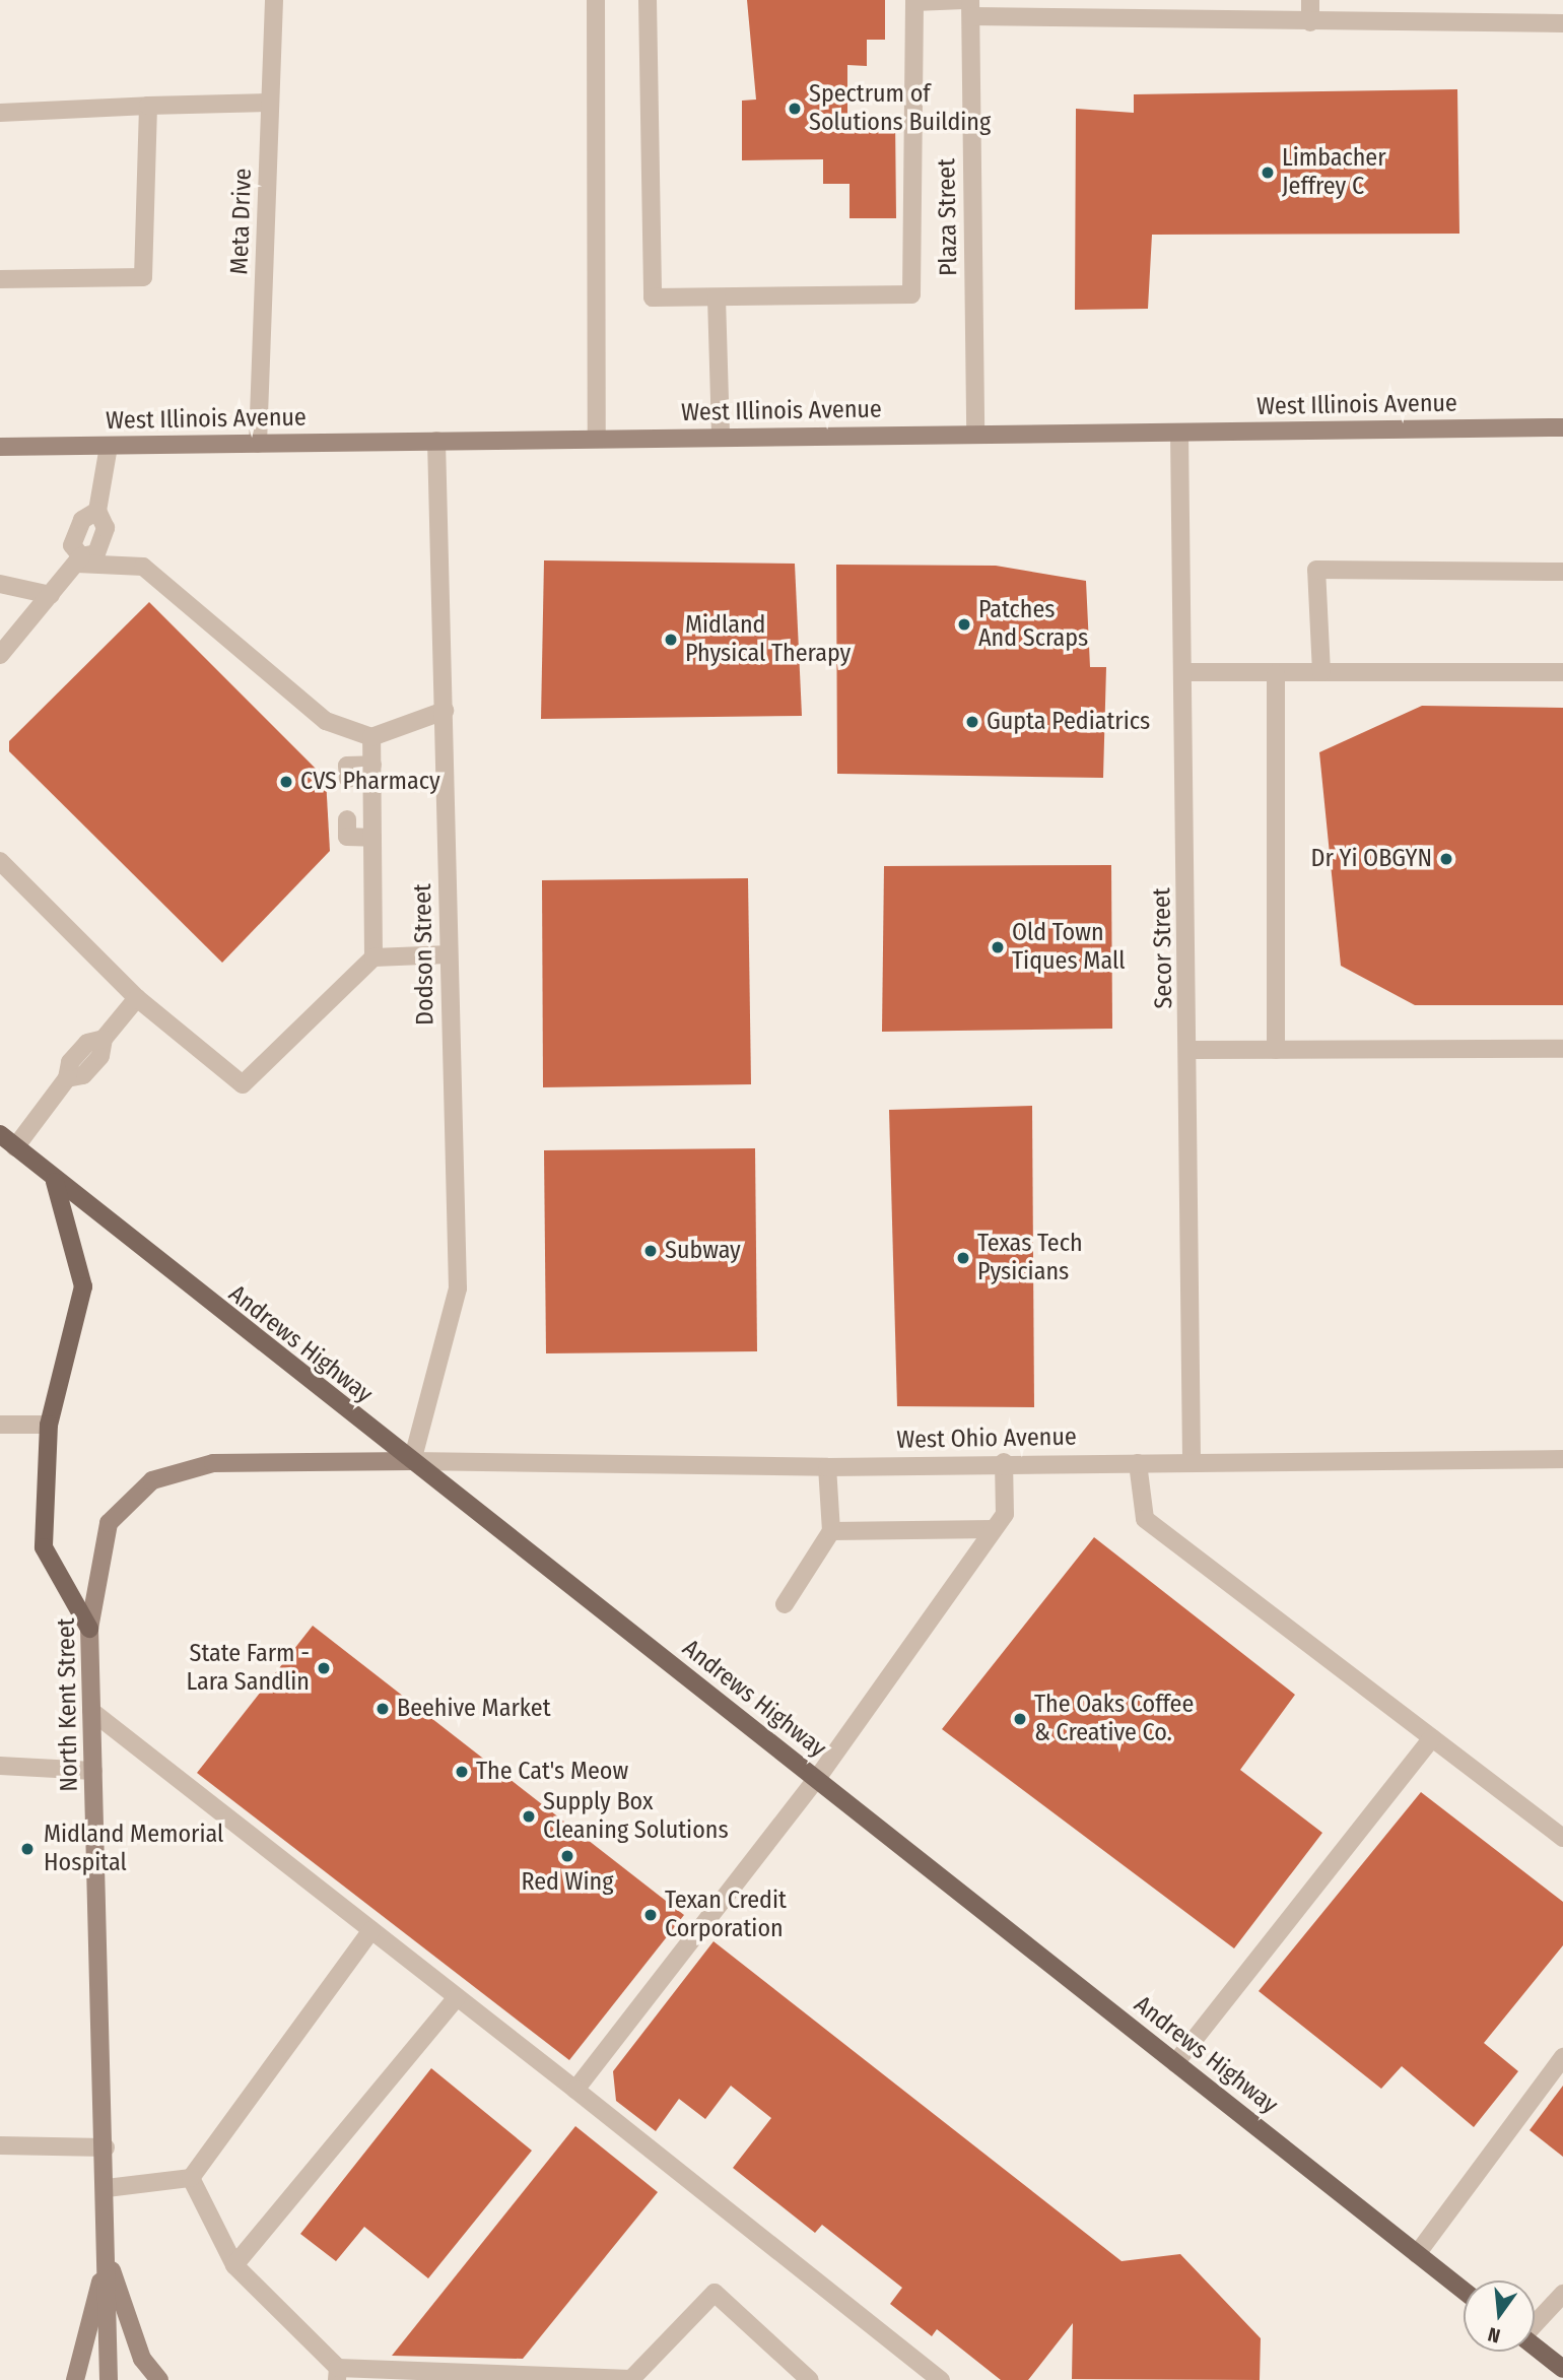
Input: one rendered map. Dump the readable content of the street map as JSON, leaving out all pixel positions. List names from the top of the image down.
{
  "streets": {
    "main road": ["West Illinois Avenue", "Andrews Highway", "North Kent Street"],
    "street": [
      "Plaza Street",
      "Meta Drive",
      "Secor Street",
      "Dodson Street",
      "West Ohio Avenue"
    ]
  },
  "crossings": [
    ["Plaza Street", "West Illinois Avenue"],
    ["Meta Drive", "West Illinois Avenue"],
    ["West Illinois Avenue", "Secor Street"],
    ["West Illinois Avenue", "Dodson Street"],
    ["Secor Street", "West Ohio Avenue"],
    ["Dodson Street", "Andrews Highway"],
    ["Dodson Street", "West Ohio Avenue"],
    ["Dodson Street", "North Kent Street"],
    ["Andrews Highway", "West Ohio Avenue"],
    ["Andrews Highway", "North Kent Street"],
    ["West Ohio Avenue", "North Kent Street"]
  ],
  "places": [
    "Spectrum of Solutions Building",
    "Limbacher Jeffrey C",
    "Patches And Scraps",
    "Midland Physical Therapy",
    "Gupta Pediatrics",
    "CVS Pharmacy",
    "Dr Yi OBGYN",
    "Old Town Tiques Mall",
    "Subway",
    "Texas Tech Pysicians",
    "State Farm - Lara Sandlin",
    "Beehive Market",
    "The Oaks Coffee & Creative Co.",
    "The Cat's Meow",
    "Supply Box Cleaning Solutions",
    "Midland Memorial Hospital",
    "Red Wing",
    "Texan Credit Corporation"
  ],
  "north": "bottom"
}
